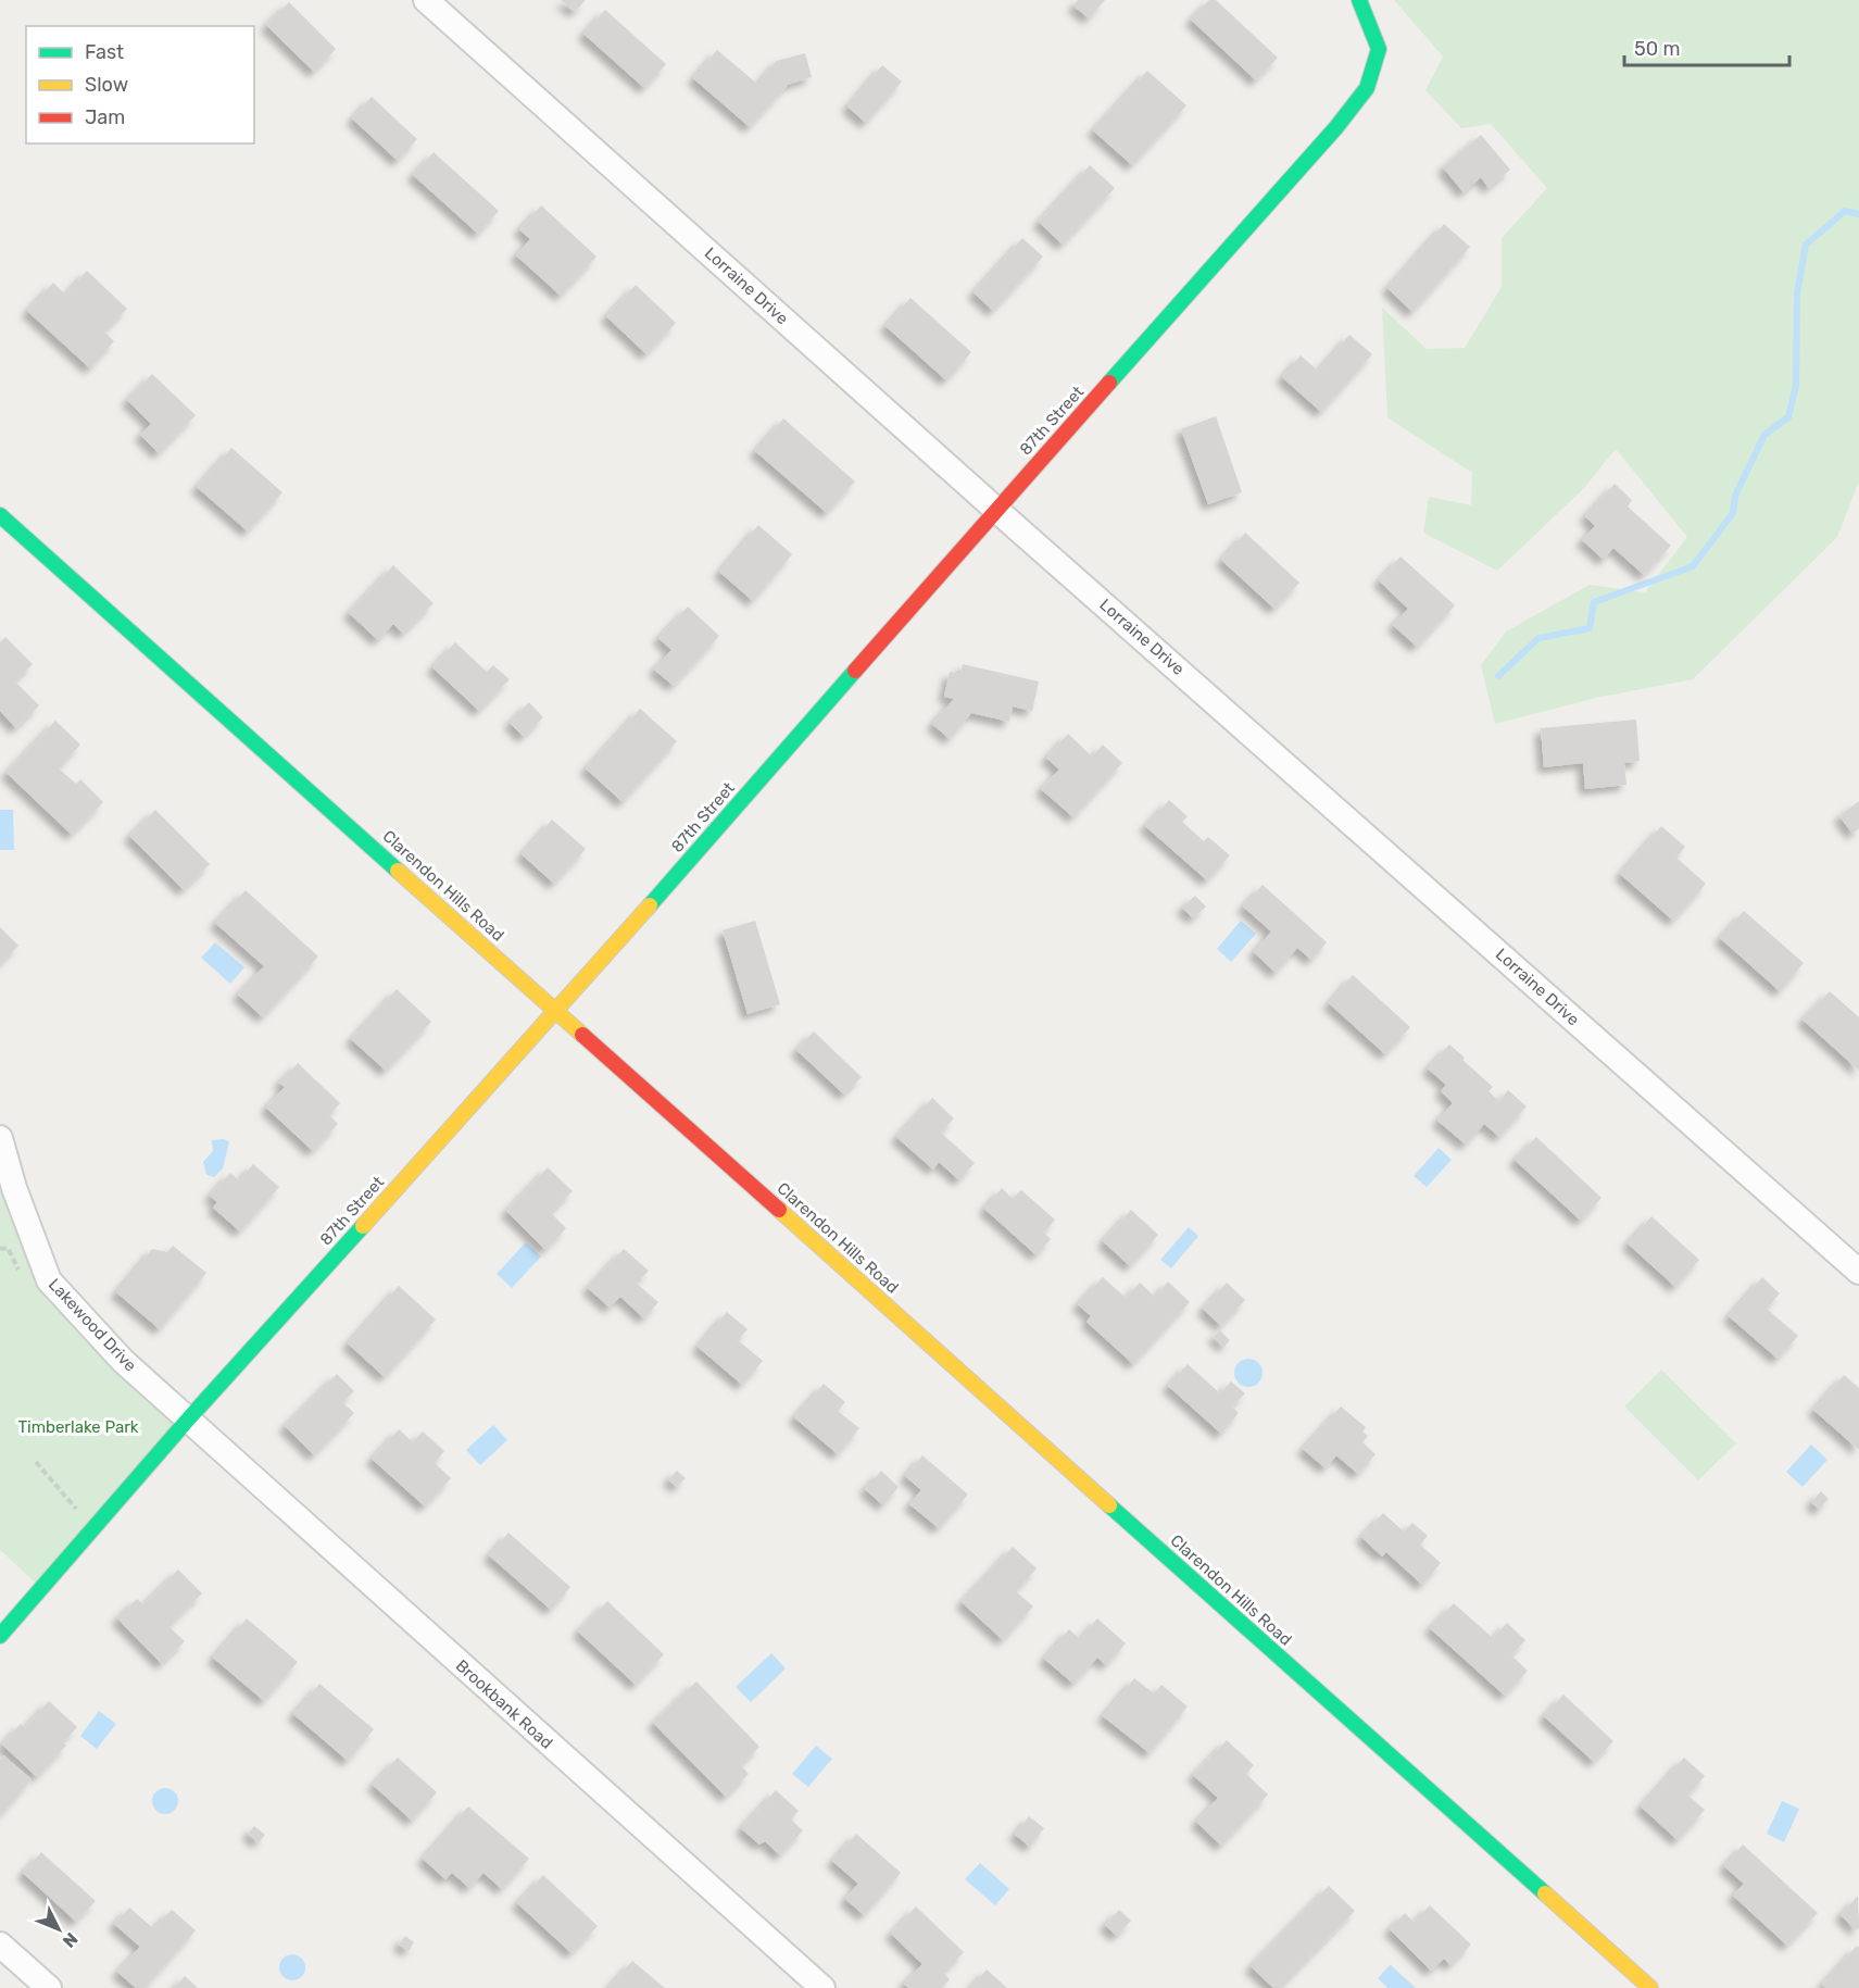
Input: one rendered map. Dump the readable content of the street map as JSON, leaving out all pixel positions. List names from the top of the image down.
{
  "streets": {
    "street": [
      "Lorraine Drive",
      "87th Street",
      "Clarendon Hills Road",
      "Lakewood Drive",
      "Brookbank Road"
    ]
  },
  "crossings": [
    ["Lorraine Drive", "87th Street"],
    ["87th Street", "Clarendon Hills Road"],
    ["87th Street", "Lakewood Drive"],
    ["87th Street", "Brookbank Road"],
    ["Lakewood Drive", "Brookbank Road"]
  ],
  "parks": ["Timberlake Park"],
  "legend": ["Fast", "Slow", "Jam"],
  "scale_bar": "50 m",
  "north": "bottom right"
}
